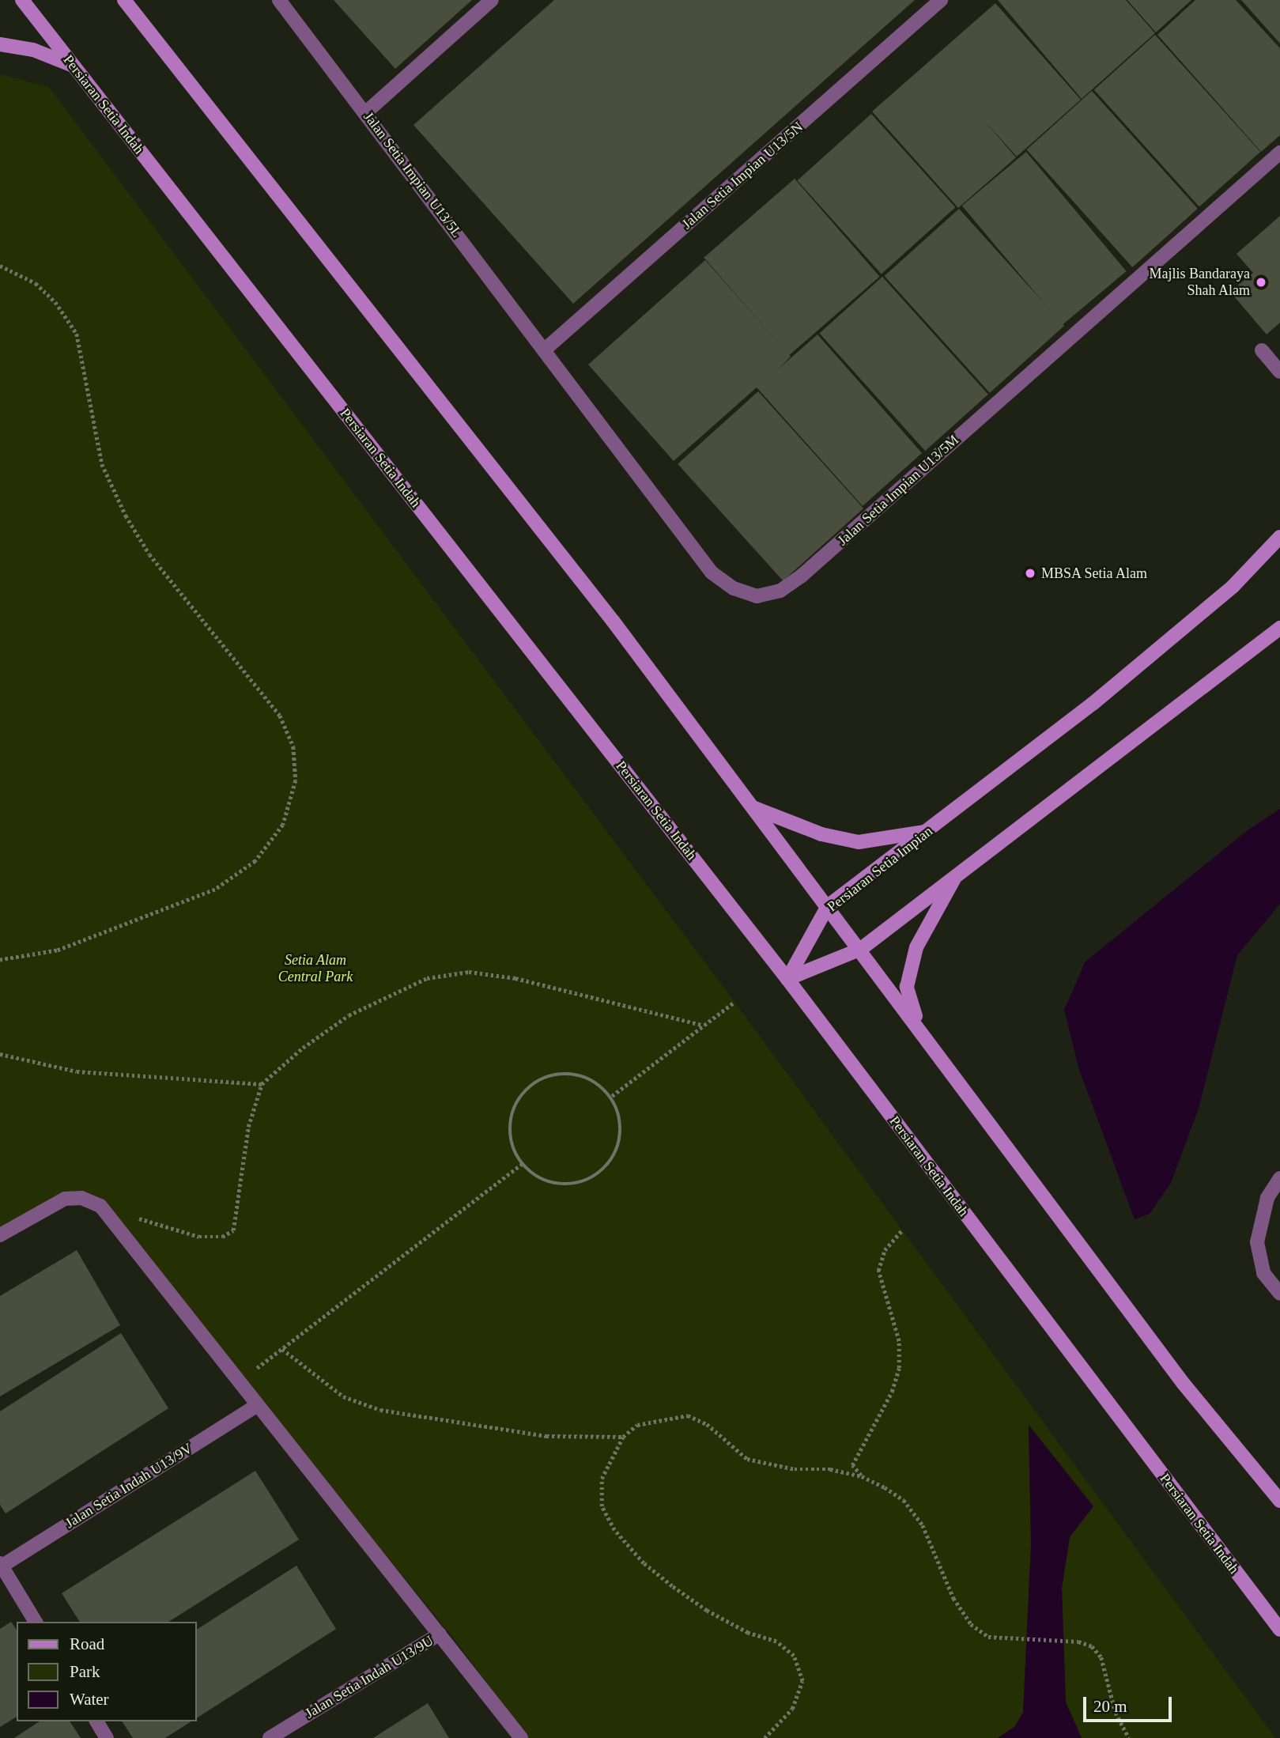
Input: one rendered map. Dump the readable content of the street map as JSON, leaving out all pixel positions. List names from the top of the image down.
{
  "streets": {
    "street": [
      "Persiaran Setia Indah",
      "Jalan Setia Impian U13/5L",
      "Jalan Setia Impian U13/5N",
      "Jalan Setia Impian U13/5M",
      "Persiaran Setia Impian",
      "Jalan Setia Indah U13/9V",
      "Jalan Setia Indah U13/9U"
    ]
  },
  "crossings": [
    ["Persiaran Setia Indah", "Persiaran Setia Impian"],
    ["Jalan Setia Impian U13/5L", "Jalan Setia Impian U13/5N"],
    ["Jalan Setia Impian U13/5L", "Jalan Setia Impian U13/5M"],
    ["Jalan Setia Impian U13/5N", "Jalan Setia Impian U13/5M"]
  ],
  "parks": ["Setia Alam Central Park"],
  "places": ["Majlis Bandaraya Shah Alam", "MBSA Setia Alam"],
  "legend": ["Road", "Park", "Water"],
  "scale_bar": "20 m"
}
